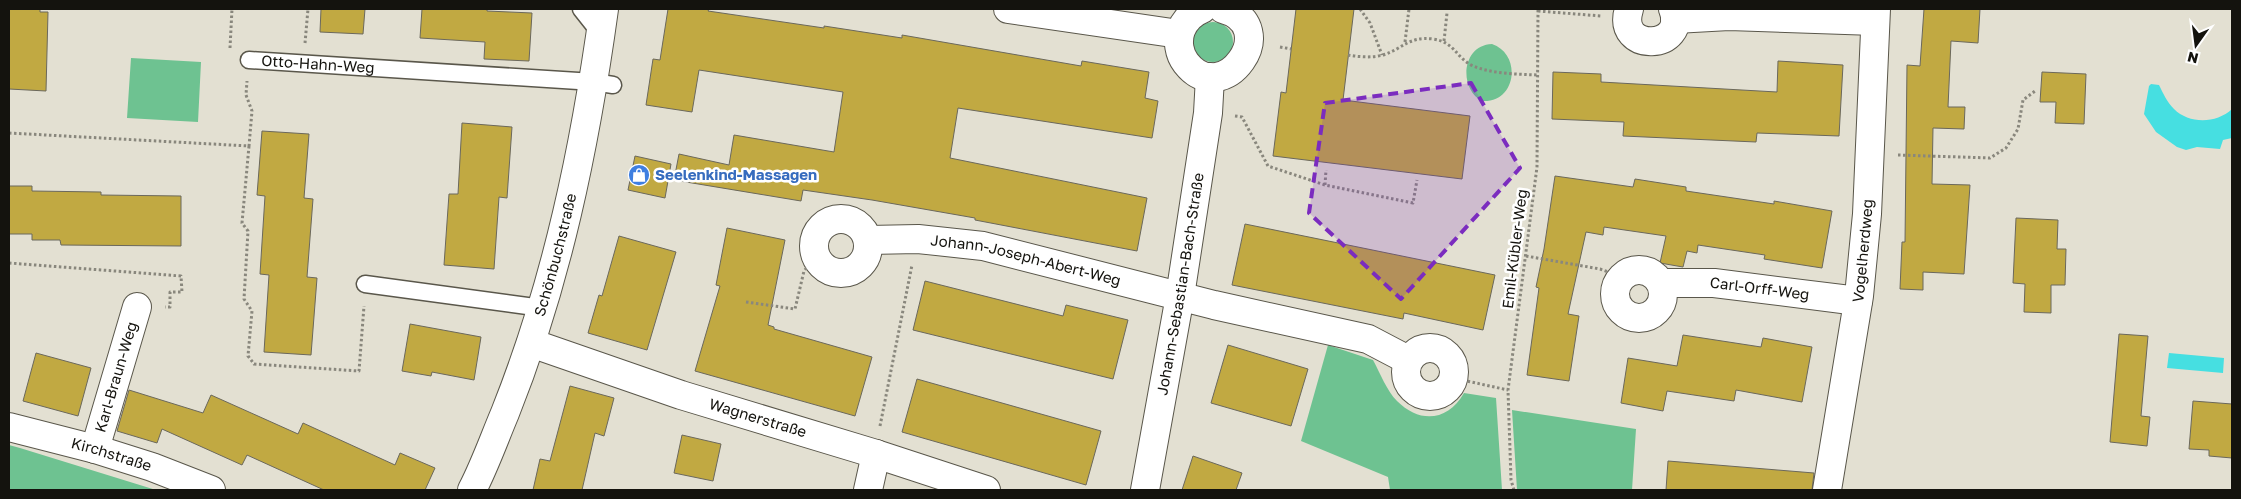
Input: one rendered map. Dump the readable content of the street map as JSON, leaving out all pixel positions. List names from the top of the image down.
{
  "streets": {
    "street": [
      "Vogelherdweg",
      "Schönbuchstraße",
      "Johann-Joseph-Abert-Weg",
      "Johann-Sebastian-Bach-Straße",
      "Carl-Orff-Weg",
      "Karl-Braun-Weg",
      "Wagnerstraße",
      "Kirchstraße"
    ],
    "lane": ["Otto-Hahn-Weg"],
    "path": ["Emil-Kübler-Weg"]
  },
  "crossings": [
    ["Otto-Hahn-Weg", "Schönbuchstraße"],
    ["Vogelherdweg", "Carl-Orff-Weg"],
    ["Schönbuchstraße", "Wagnerstraße"],
    ["Johann-Joseph-Abert-Weg", "Johann-Sebastian-Bach-Straße"],
    ["Karl-Braun-Weg", "Kirchstraße"]
  ],
  "places": {
    "shop": ["Seelenkind-Massagen"]
  },
  "north": "bottom"
}
